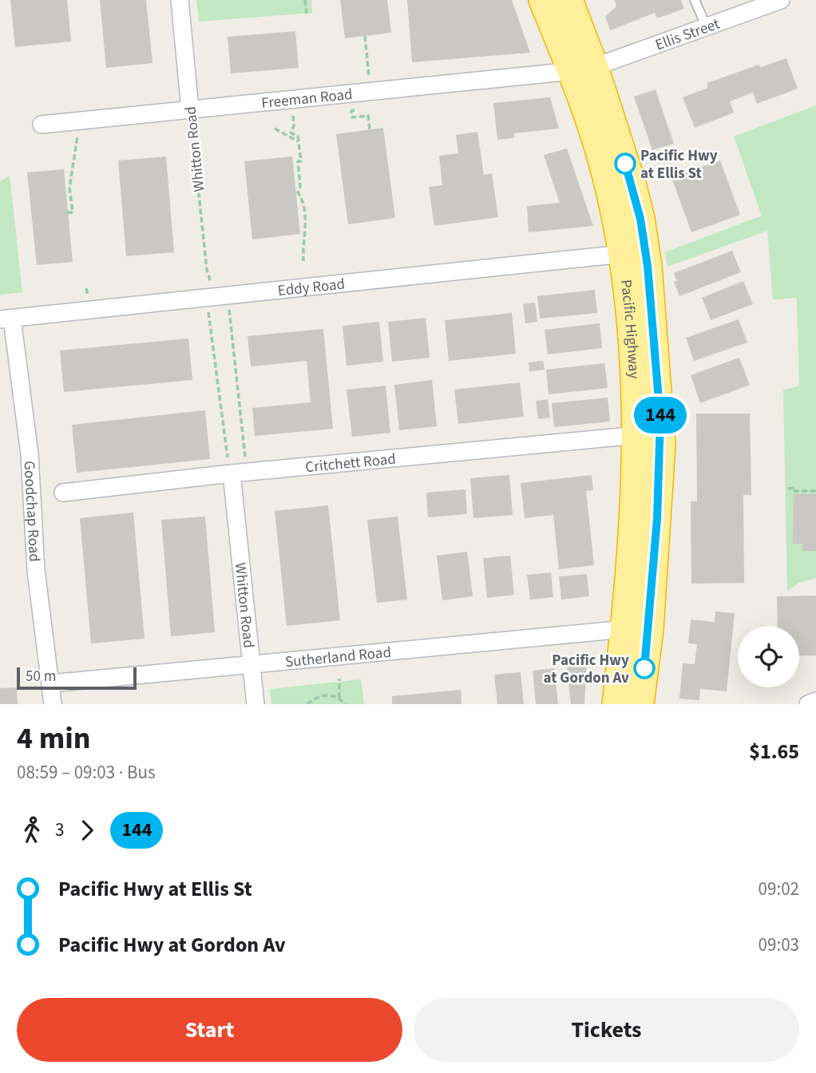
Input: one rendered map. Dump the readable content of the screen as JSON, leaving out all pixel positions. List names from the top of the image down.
{
  "streets": {
    "highway": ["Pacific Highway"],
    "street": [
      "Ellis Street",
      "Freeman Road",
      "Whitton Road",
      "Eddy Road",
      "Critchett Road",
      "Goodchap Road",
      "Sutherland Road"
    ]
  },
  "crossings": [
    ["Ellis Street", "Freeman Road"],
    ["Ellis Street", "Pacific Highway"],
    ["Freeman Road", "Whitton Road"],
    ["Freeman Road", "Pacific Highway"],
    ["Whitton Road", "Eddy Road"],
    ["Whitton Road", "Critchett Road"],
    ["Whitton Road", "Sutherland Road"],
    ["Eddy Road", "Pacific Highway"],
    ["Eddy Road", "Goodchap Road"],
    ["Pacific Highway", "Critchett Road"],
    ["Pacific Highway", "Sutherland Road"],
    ["Goodchap Road", "Sutherland Road"]
  ],
  "places": ["Pacific Hwy at Ellis St", "Pacific Hwy at Gordon Av"],
  "lines": ["bus line 144"],
  "scale_bar": "50 m",
  "page": {
    "on_map": "144",
    "scale": "50 m",
    "heading": ["4 min", "08:59 – 09:03 · Bus", "$1.65"],
    "legs": ["3", "144"],
    "list": [
      {
        "name": "Pacific Hwy at Ellis St",
        "value": "09:02"
      },
      {
        "name": "Pacific Hwy at Gordon Av",
        "value": "09:03"
      }
    ],
    "buttons": ["Start", "Tickets"]
  }
}
